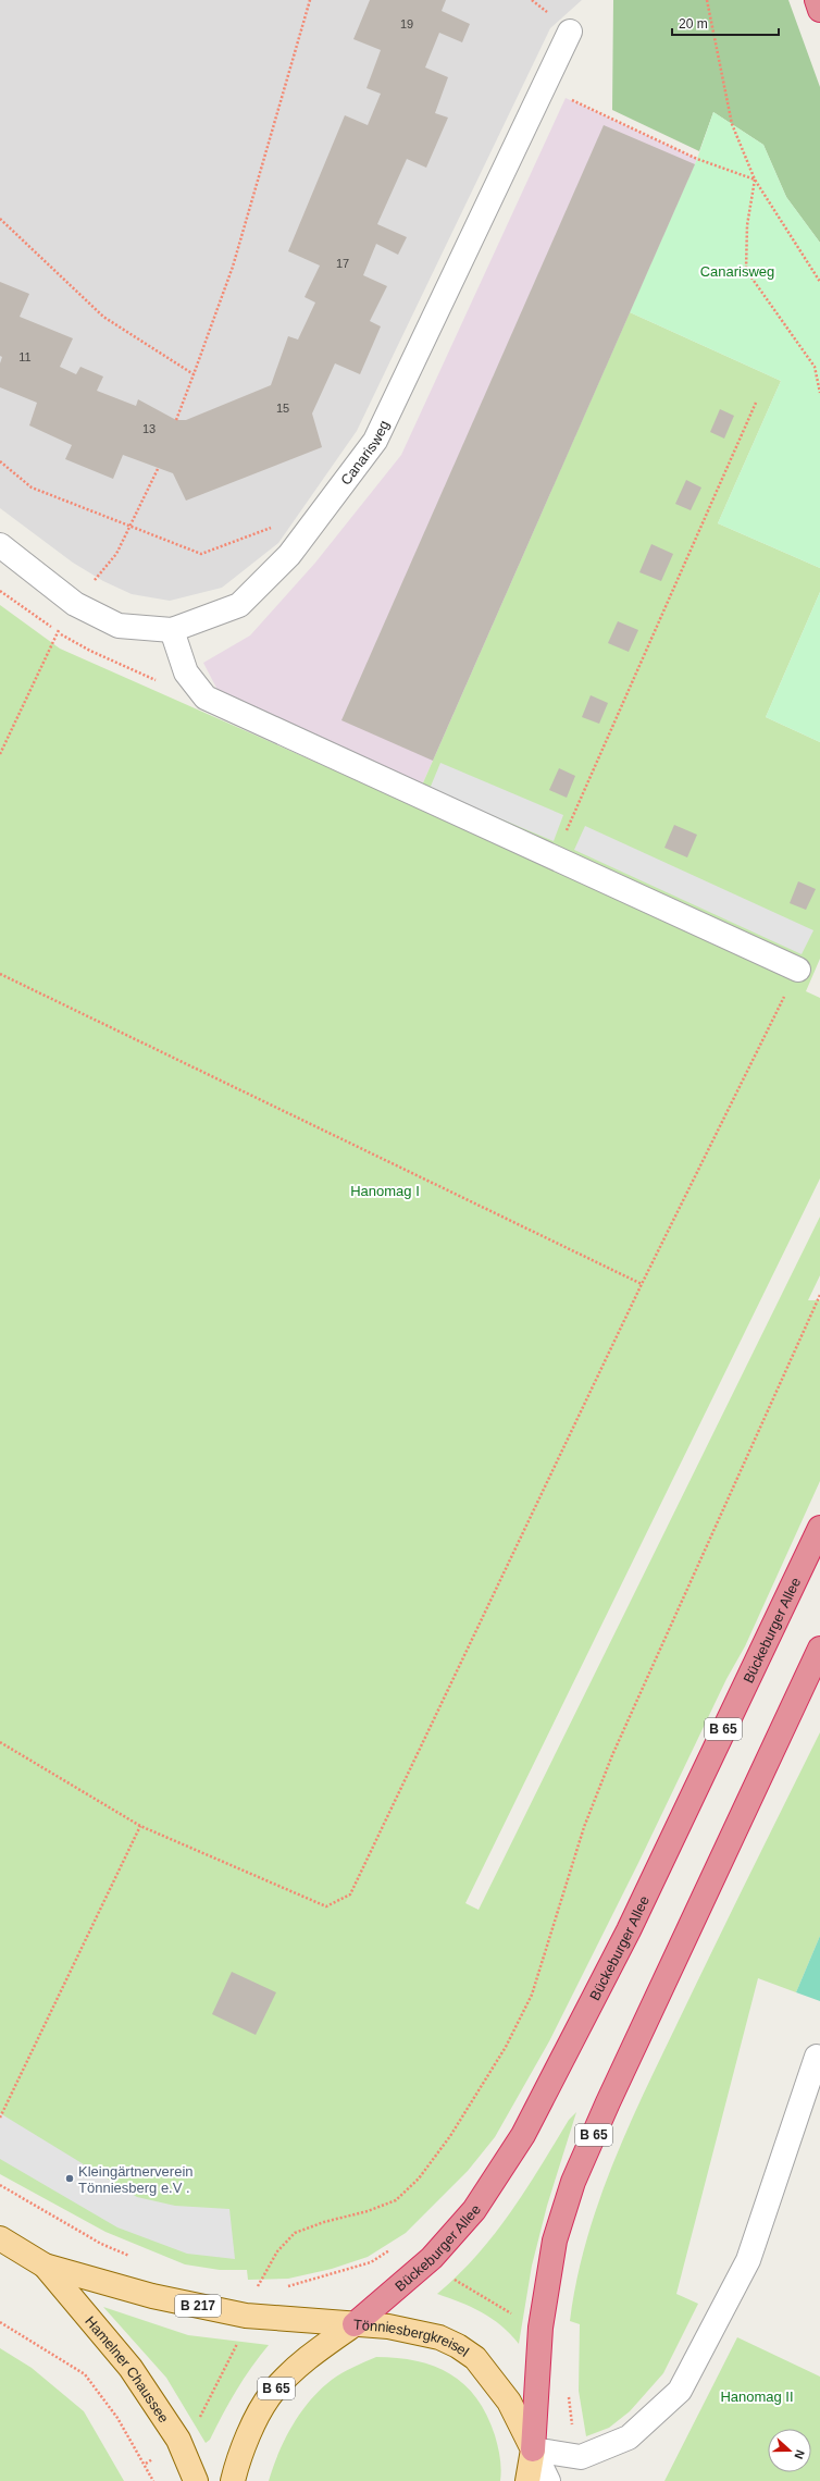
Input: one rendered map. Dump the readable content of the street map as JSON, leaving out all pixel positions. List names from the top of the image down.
{
  "streets": {
    "highway": ["Bückeburger Allee", "B 65"],
    "main road": ["B 217", "Tönniesbergkreisel", "Hamelner Chaussee"],
    "street": ["Canarisweg"]
  },
  "crossings": [
    ["Bückeburger Allee", "Tönniesbergkreisel"],
    ["Bückeburger Allee", "Hamelner Chaussee"],
    ["B 65", "Tönniesbergkreisel"],
    ["Tönniesbergkreisel", "Hamelner Chaussee"]
  ],
  "parks": ["Canarisweg", "Hanomag I", "Hanomag II"],
  "places": ["Kleingärtnerverein Tönniesberg e.V ."],
  "house_numbers": [
    "19",
    "17",
    "11",
    "15",
    "13"
  ],
  "scale_bar": "20 m",
  "north": "right"
}
